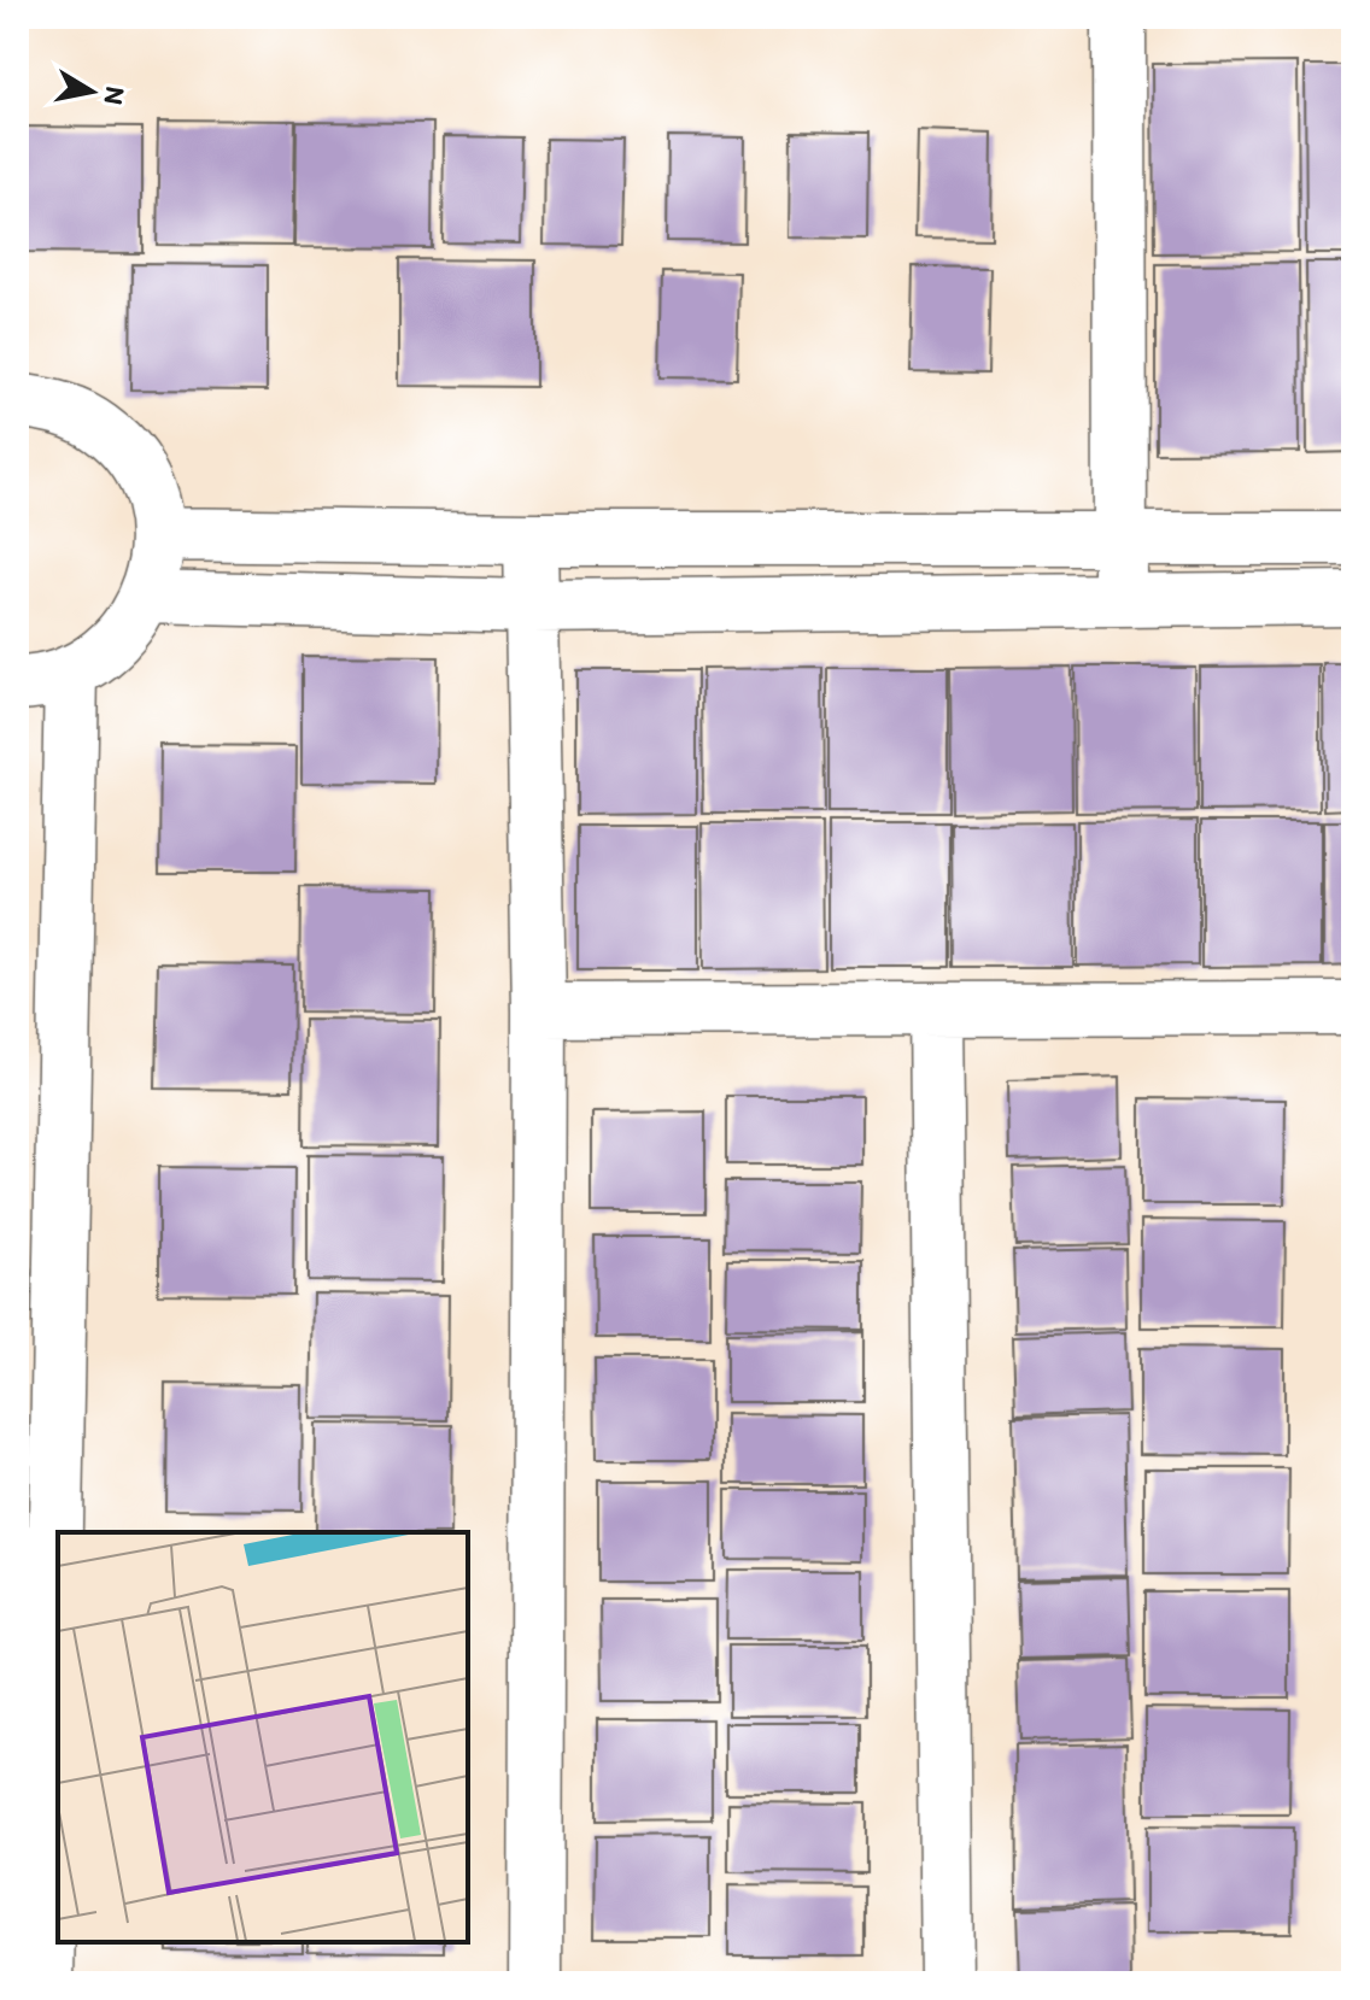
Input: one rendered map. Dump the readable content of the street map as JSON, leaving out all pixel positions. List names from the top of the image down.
{
  "north": "right"
}
